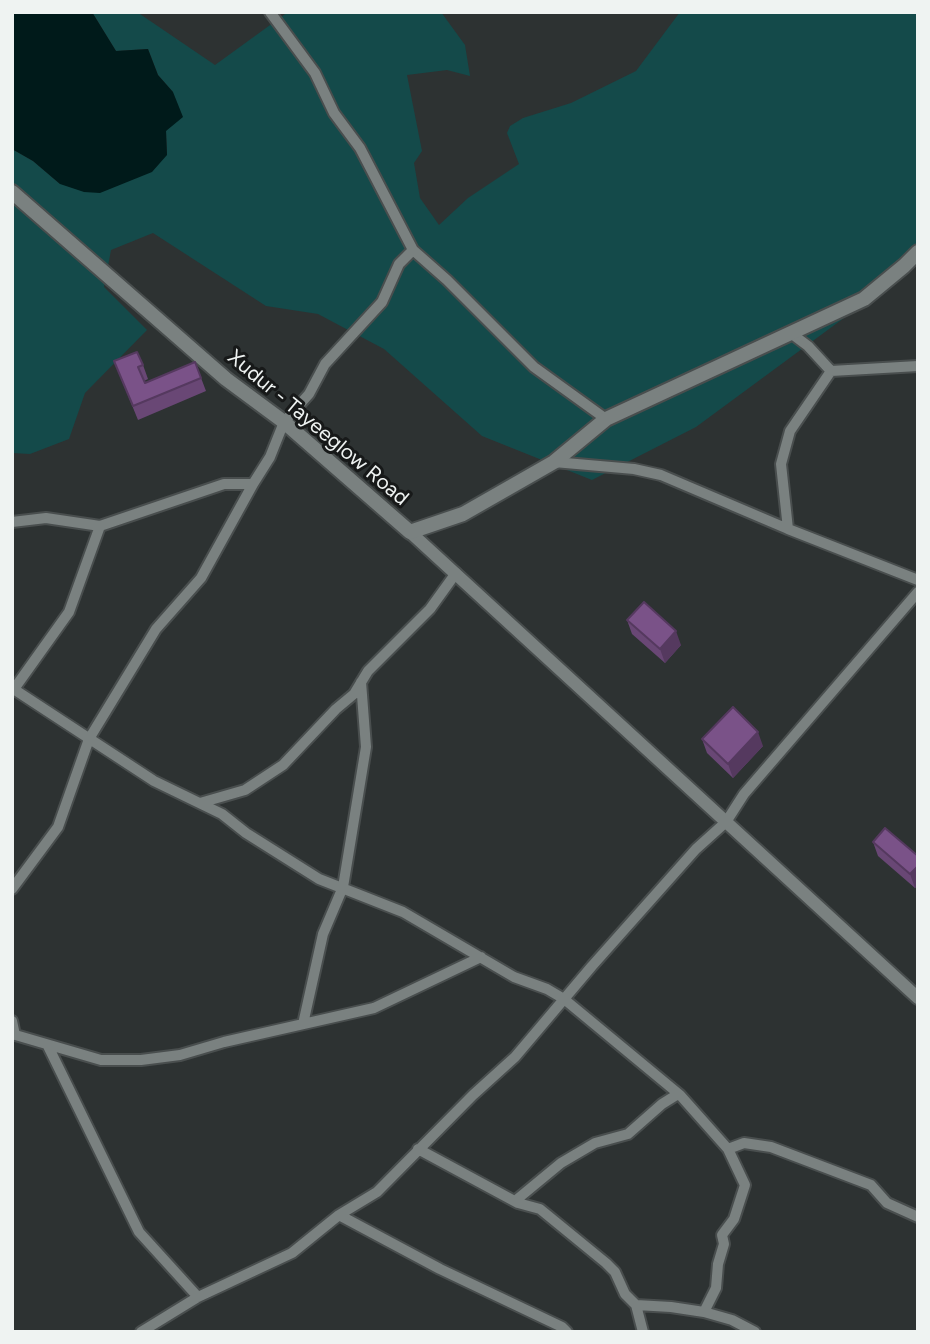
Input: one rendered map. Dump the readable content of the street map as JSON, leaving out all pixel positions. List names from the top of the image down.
{
  "streets": {
    "main road": ["Xudur - Tayeeglow Road"]
  }
}
